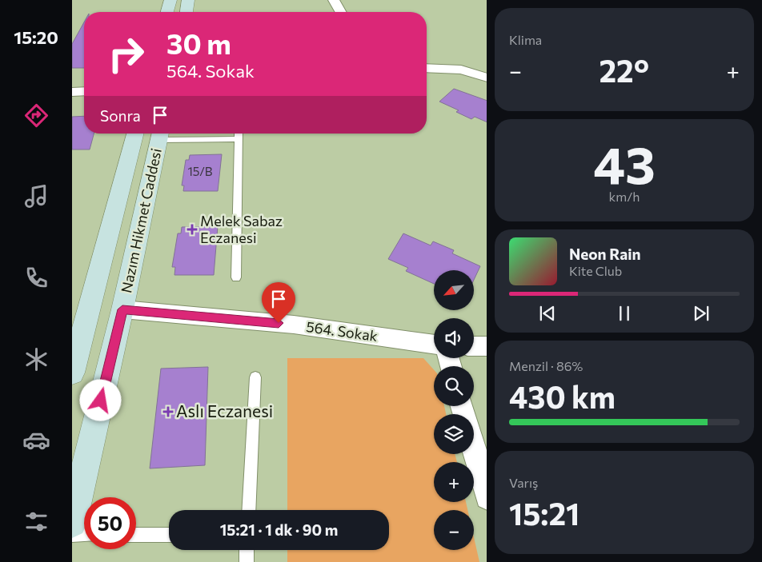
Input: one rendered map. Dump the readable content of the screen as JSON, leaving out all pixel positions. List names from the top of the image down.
{
  "streets": {
    "main road": ["Nazım Hikmet Caddesi"],
    "street": ["564. Sokak"]
  },
  "crossings": [
    ["Nazım Hikmet Caddesi", "564. Sokak"]
  ],
  "places": {
    "health": ["Melek Sabaz Eczanesi", "Aslı Eczanesi"]
  },
  "house_numbers": ["15/B"],
  "north": "bottom left",
  "page": {
    "tabs": "15:20",
    "tile": [
      "Klima",
      ["43", "km/h"],
      ["Menzil · 86%", "430 km"],
      ["Varış", "15:21"]
    ],
    "turn": ["30 m", "564. Sokak"],
    "heat": ["−", "22°", "+"],
    "then": "Sonra",
    "song": ["Neon Rain", "Kite Club"],
    "map_buttons": ["+", "−"],
    "limit": "50",
    "trip": "15:21 · 1 dk · 90 m"
  }
}
